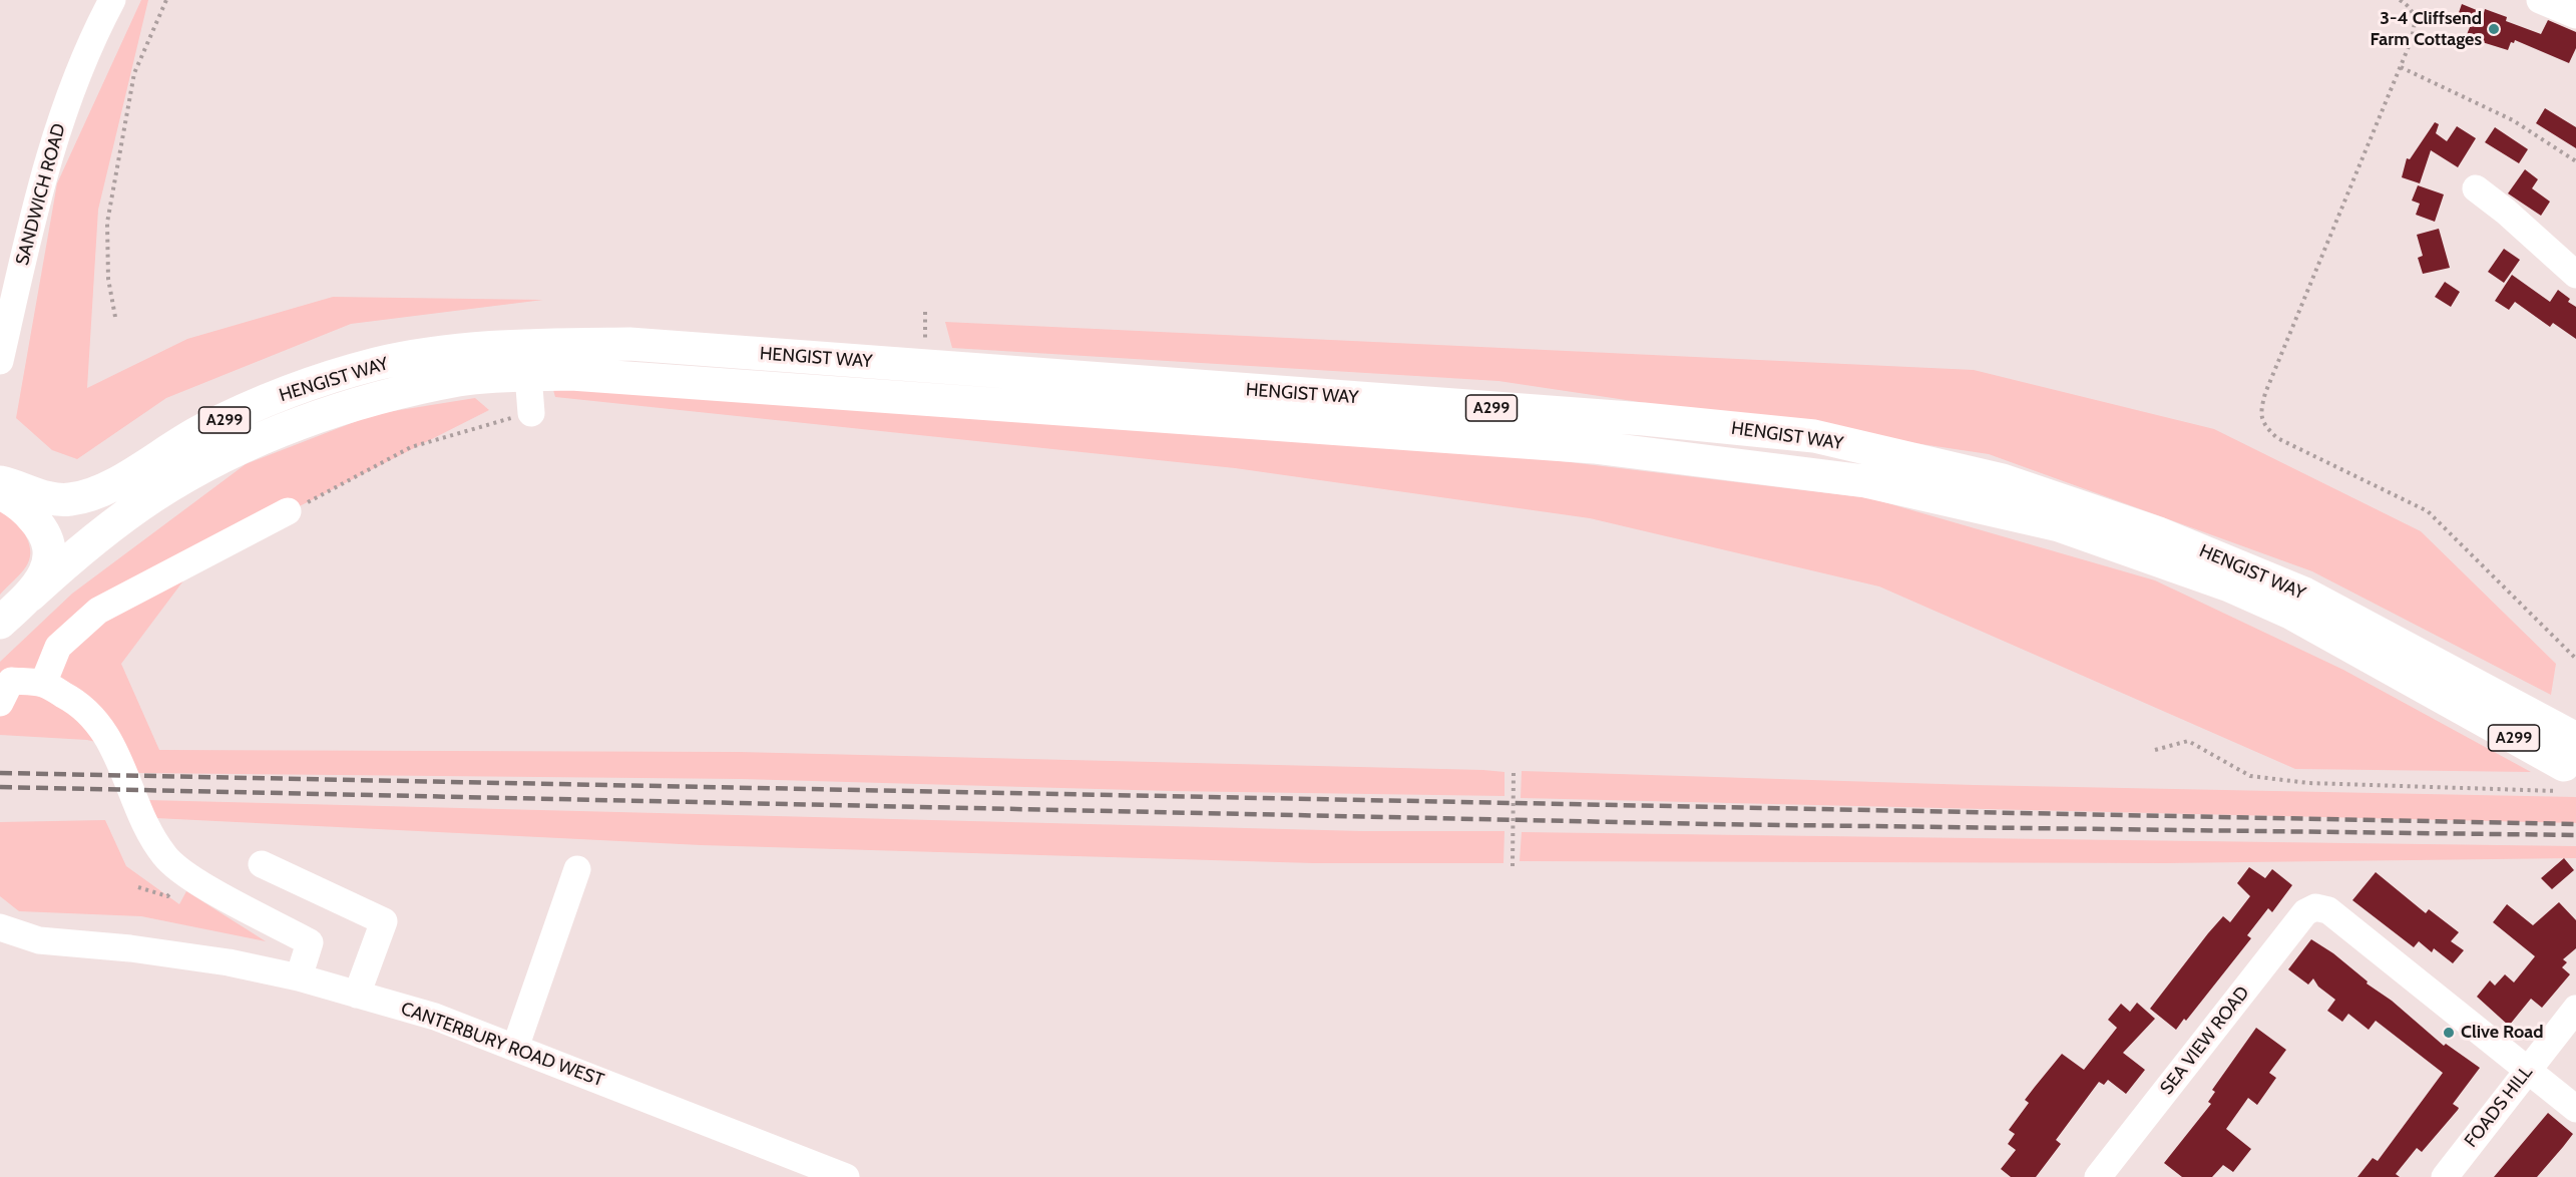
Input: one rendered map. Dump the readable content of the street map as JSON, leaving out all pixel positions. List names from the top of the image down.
{
  "streets": {
    "highway": ["HENGIST WAY", "A299"],
    "street": [
      "SANDWICH ROAD",
      "SEA VIEW ROAD",
      "CANTERBURY ROAD WEST",
      "FOADS HILL"
    ]
  },
  "crossings": [
    ["SEA VIEW ROAD", "FOADS HILL"]
  ],
  "places": ["3-4 Cliffsend Farm Cottages", "Clive Road"]
}
